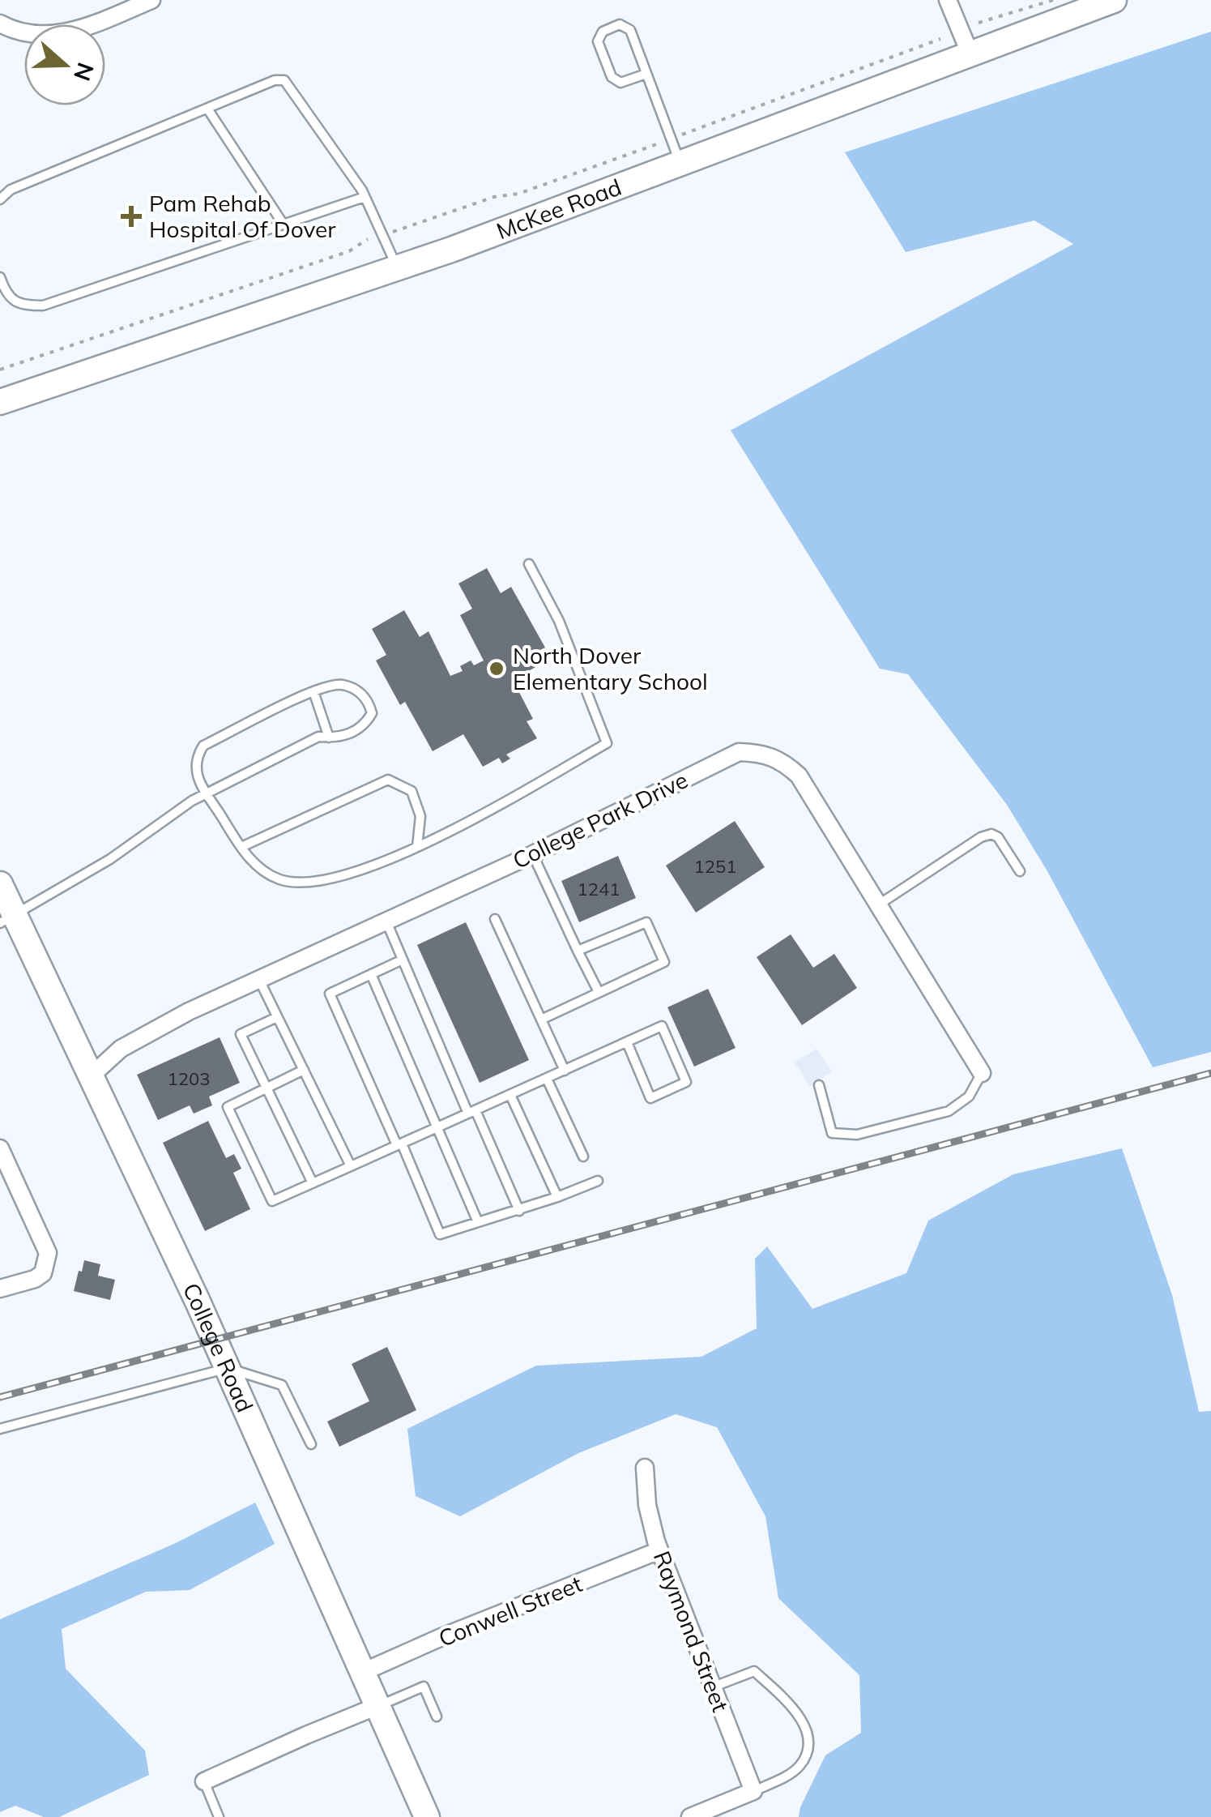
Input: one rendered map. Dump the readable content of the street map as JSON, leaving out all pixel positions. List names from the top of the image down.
{
  "streets": {
    "main road": ["McKee Road", "College Road"],
    "street": ["College Park Drive", "Conwell Street", "Raymond Street"]
  },
  "crossings": [
    ["College Park Drive", "College Road"],
    ["College Road", "Conwell Street"],
    ["Conwell Street", "Raymond Street"]
  ],
  "places": {
    "health": ["Pam Rehab Hospital Of Dover"],
    "other": ["North Dover Elementary School"]
  },
  "house_numbers": ["1251", "1241", "1203"],
  "north": "right"
}
